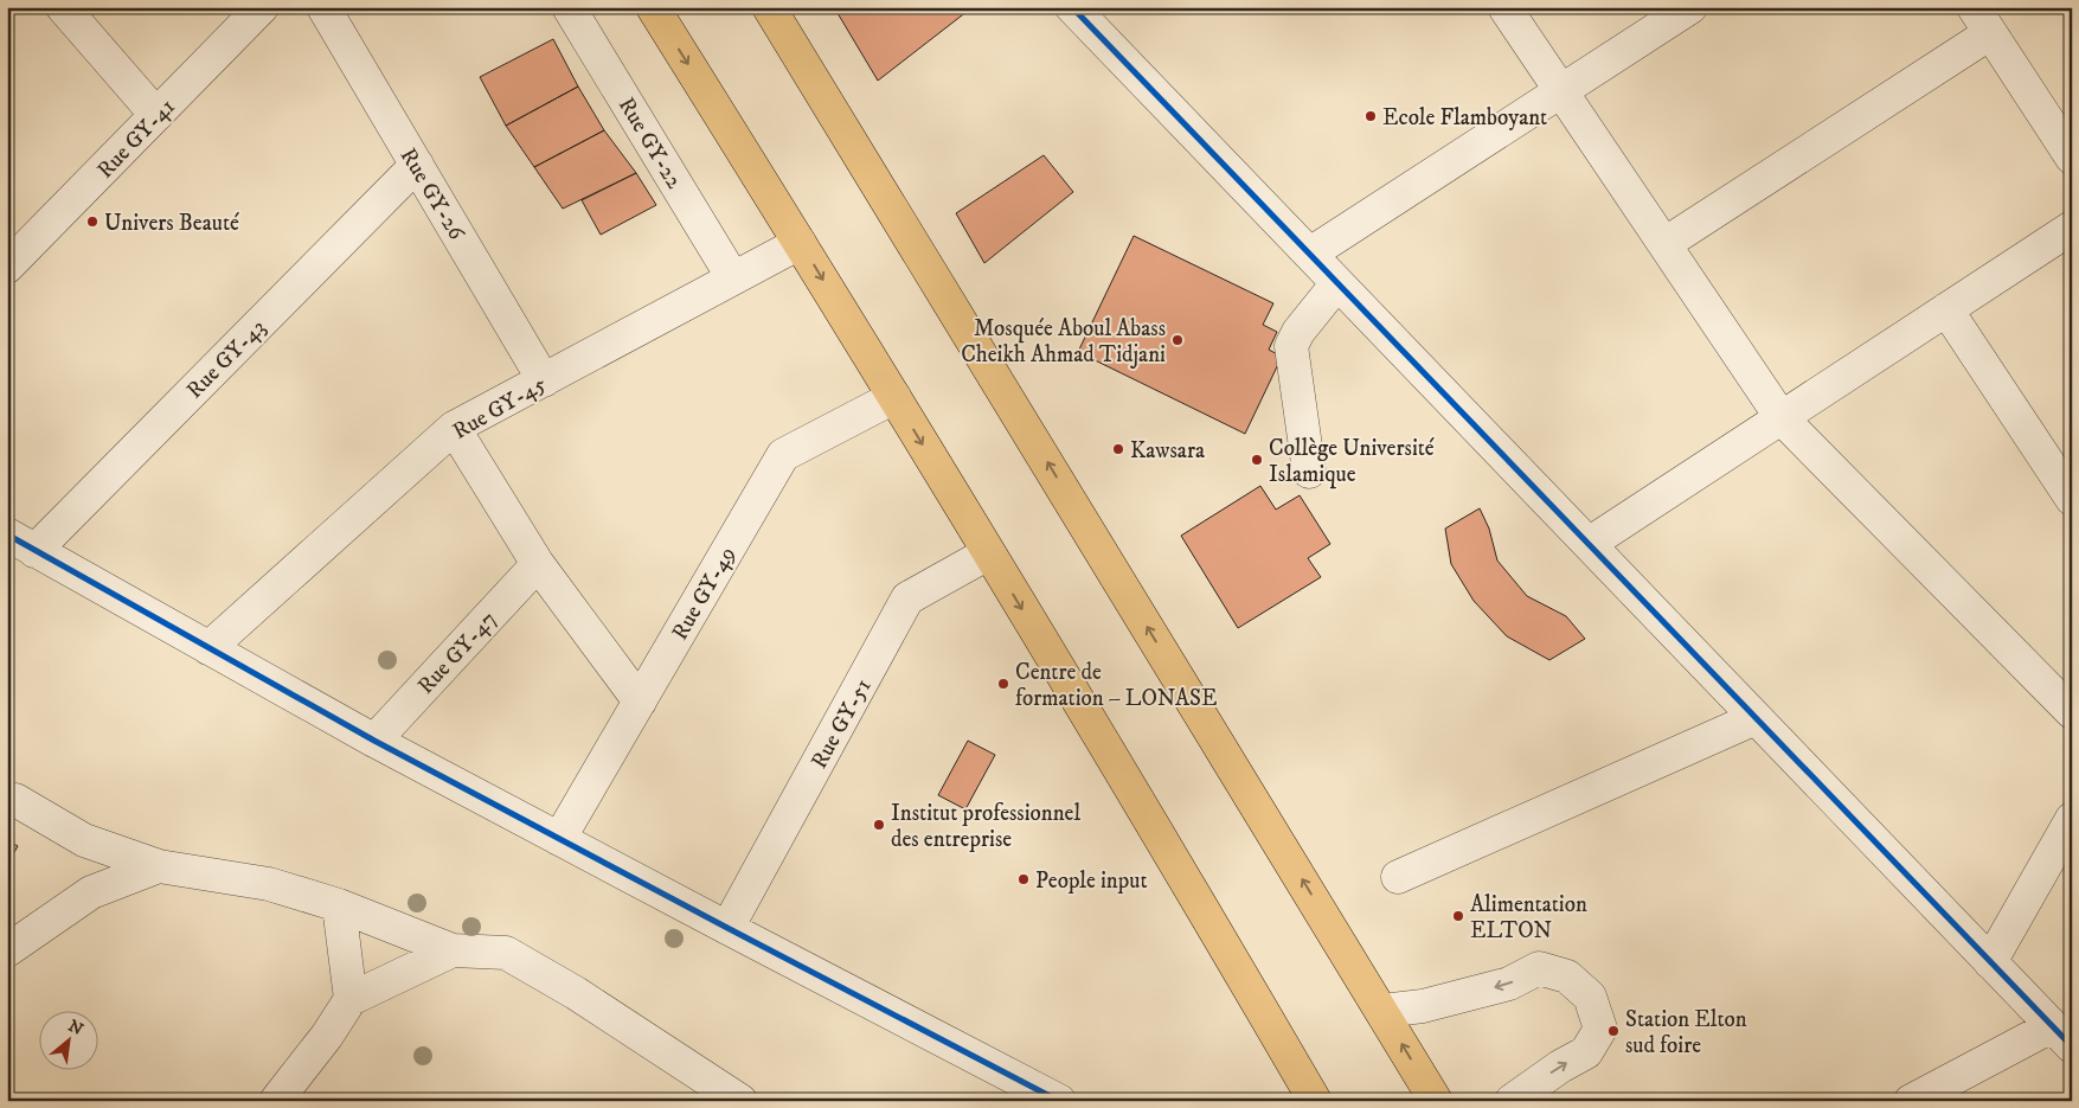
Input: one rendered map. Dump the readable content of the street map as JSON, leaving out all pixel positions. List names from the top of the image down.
{
  "streets": {
    "street": [
      "Rue GY-41",
      "Rue GY-22",
      "Rue GY-26",
      "Rue GY-43",
      "Rue GY-45",
      "Rue GY-49",
      "Rue GY-47",
      "Rue GY-51"
    ]
  },
  "crossings": [
    ["Rue GY-22", "Rue GY-45"],
    ["Rue GY-26", "Rue GY-43"],
    ["Rue GY-26", "Rue GY-45"]
  ],
  "places": [
    "Ecole Flamboyant",
    "Univers Beauté",
    "Mosquée Aboul Abass Cheikh Ahmad Tidjani",
    "Kawsara",
    "Collège Université Islamique",
    "Centre de formation – LONASE",
    "Institut professionnel des entreprise",
    "People input",
    "Alimentation ELTON",
    "Station Elton sud foire"
  ],
  "north": "top right"
}
